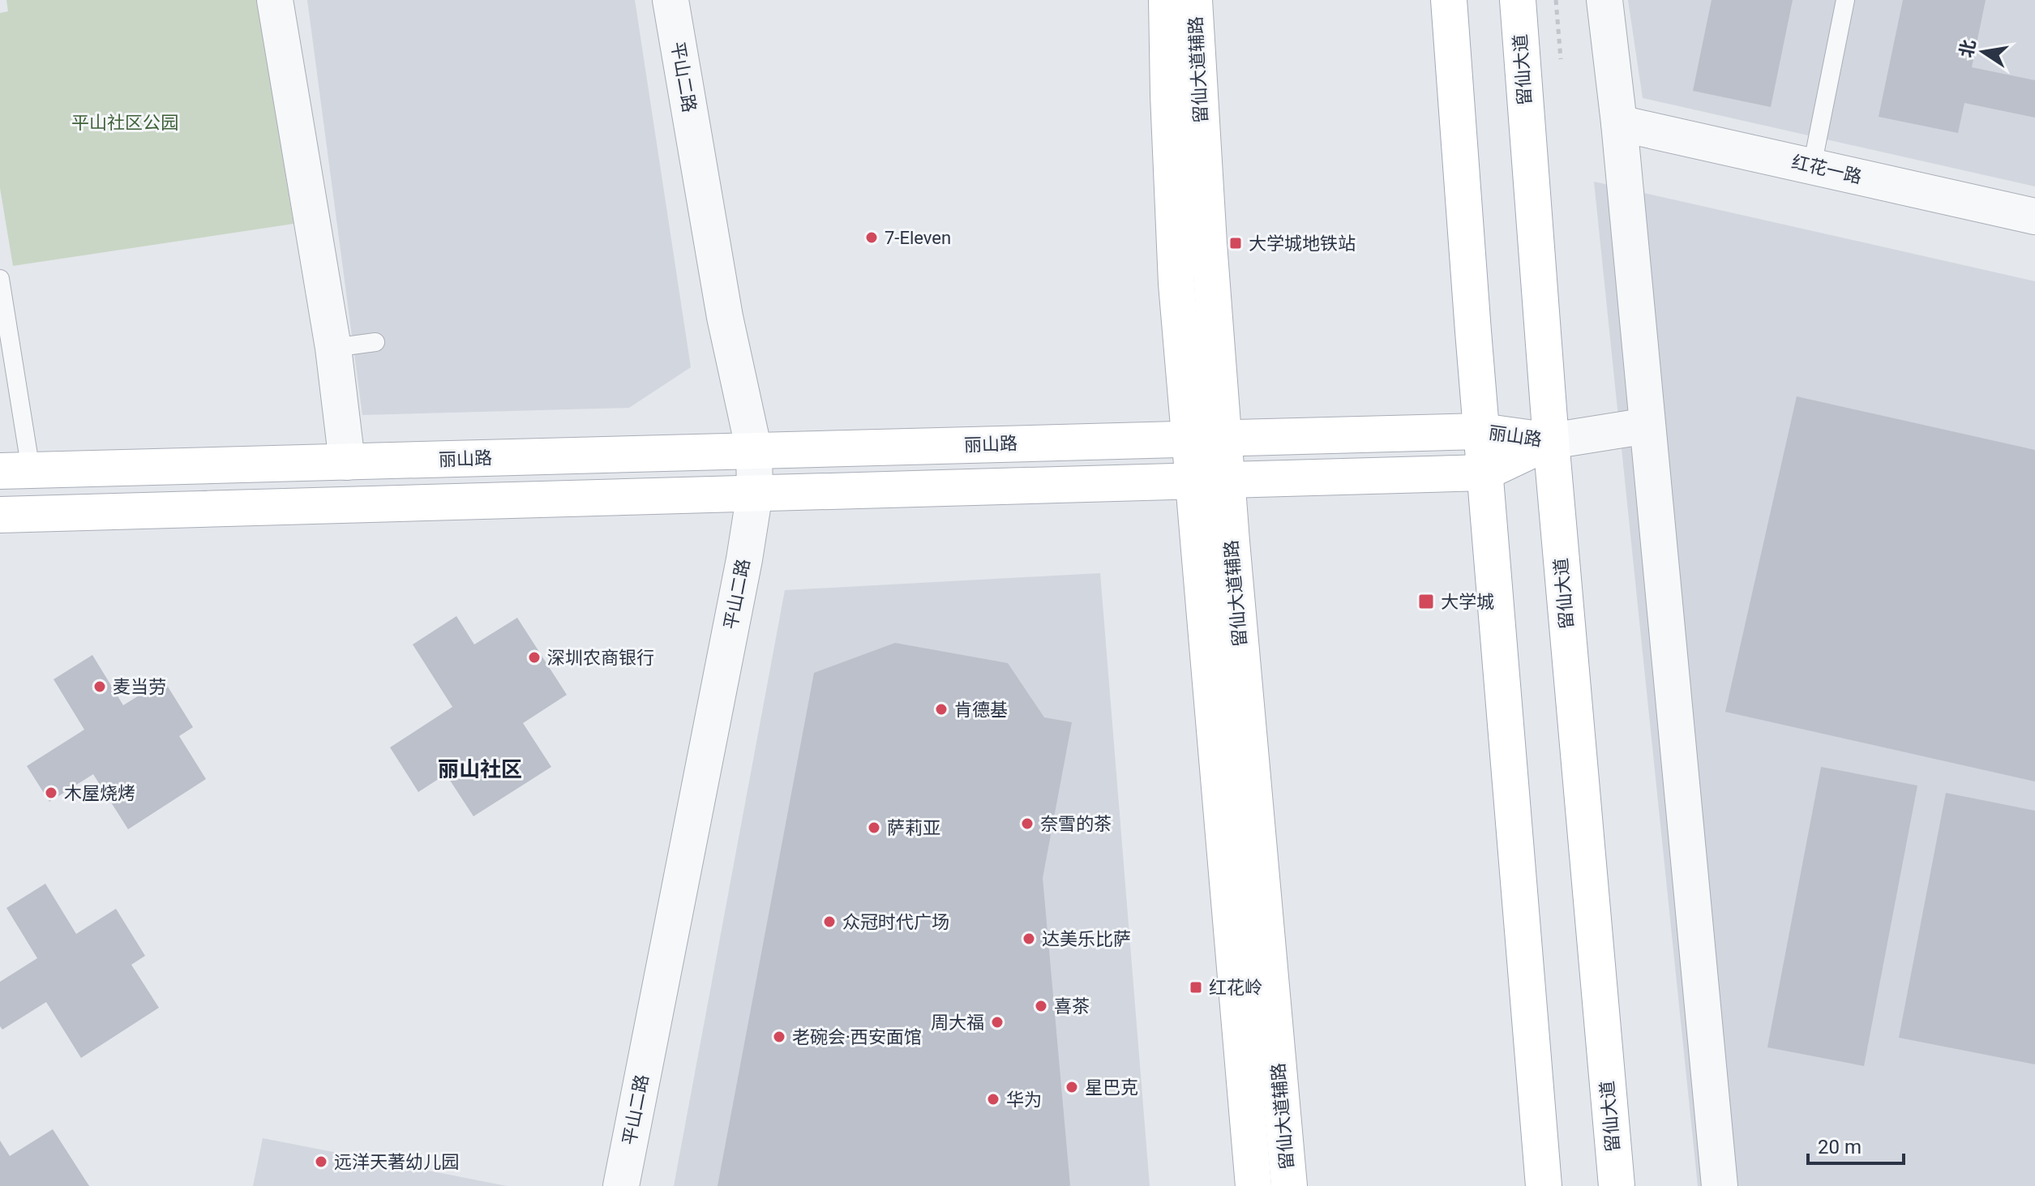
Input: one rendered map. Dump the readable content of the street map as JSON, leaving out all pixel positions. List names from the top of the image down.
{
  "streets": {
    "main road": ["留仙大道辅路", "留仙大道", "丽山路"],
    "street": ["平山二路", "红花一路"]
  },
  "crossings": [
    ["留仙大道辅路", "丽山路"],
    ["留仙大道", "丽山路"],
    ["平山二路", "丽山路"]
  ],
  "districts": ["丽山社区"],
  "parks": ["平山社区公园"],
  "places": {
    "other": [
      "7-Eleven",
      "深圳农商银行",
      "麦当劳",
      "肯德基",
      "木屋烧烤",
      "奈雪的茶",
      "萨莉亚",
      "众冠时代广场",
      "达美乐比萨",
      "喜茶",
      "周大福",
      "老碗会·西安面馆",
      "星巴克",
      "华为",
      "远洋天著幼儿园"
    ],
    "transit": ["大学城地铁站", "大学城", "红花岭"]
  },
  "scale_bar": "20 m",
  "north": "left"
}
